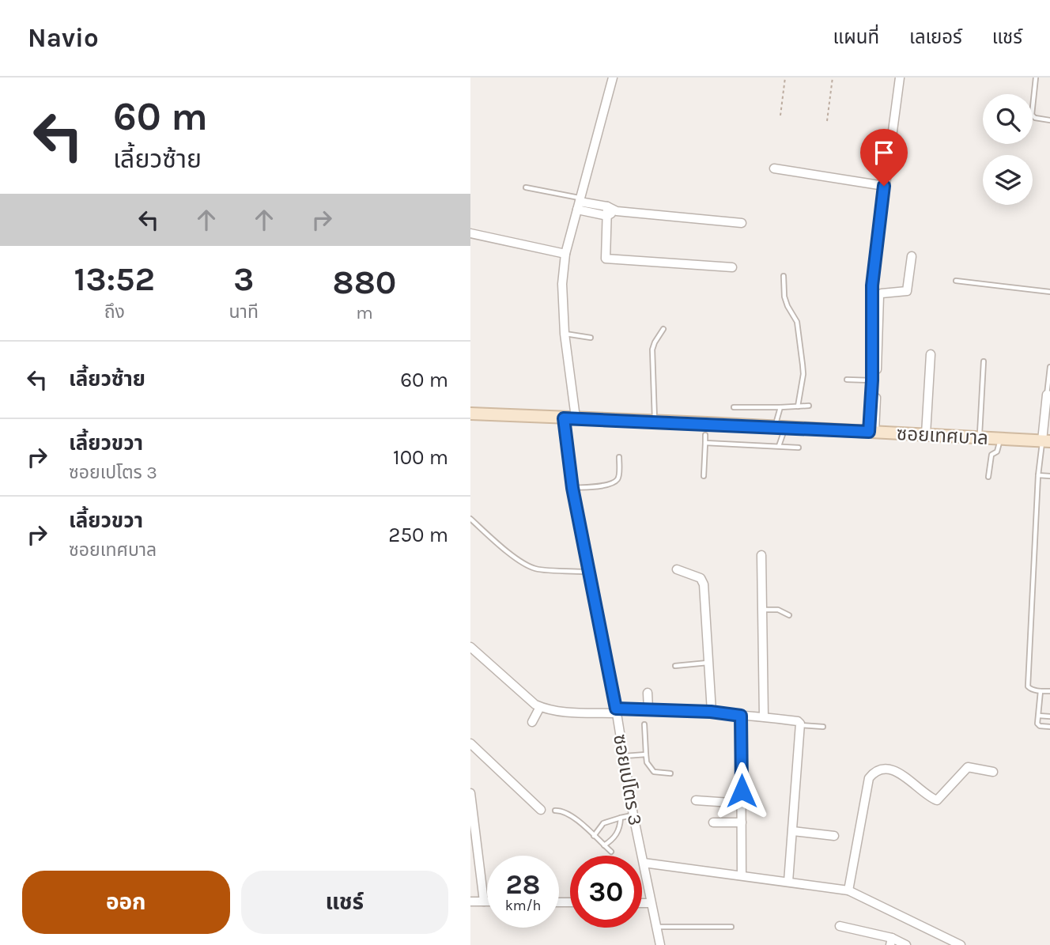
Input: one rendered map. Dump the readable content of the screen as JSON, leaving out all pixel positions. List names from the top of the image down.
{
  "streets": {
    "street": ["ซอยเทศบาล", "ซอยเปโตร 3"]
  },
  "crossings": [
    ["ซอยเทศบาล", "ซอยเปโตร 3"]
  ],
  "page": {
    "header": "Navio",
    "nav": ["แผนที่", "เลเยอร์", "แชร์"],
    "turn": ["60 m", "เลี้ยวซ้าย"],
    "eta": [
      "13:52",
      "ถึง",
      "3",
      "นาที",
      "880",
      "m"
    ],
    "list": [
      {
        "name": "เลี้ยวซ้าย",
        "value": "60 m"
      },
      {
        "name": "เลี้ยวขวา",
        "note": "ซอยเปโตร 3",
        "value": "100 m"
      },
      {
        "name": "เลี้ยวขวา",
        "note": "ซอยเทศบาล",
        "value": "250 m"
      }
    ],
    "speed": "28 km/h",
    "limit": "30",
    "buttons": ["ออก", "แชร์"]
  }
}
